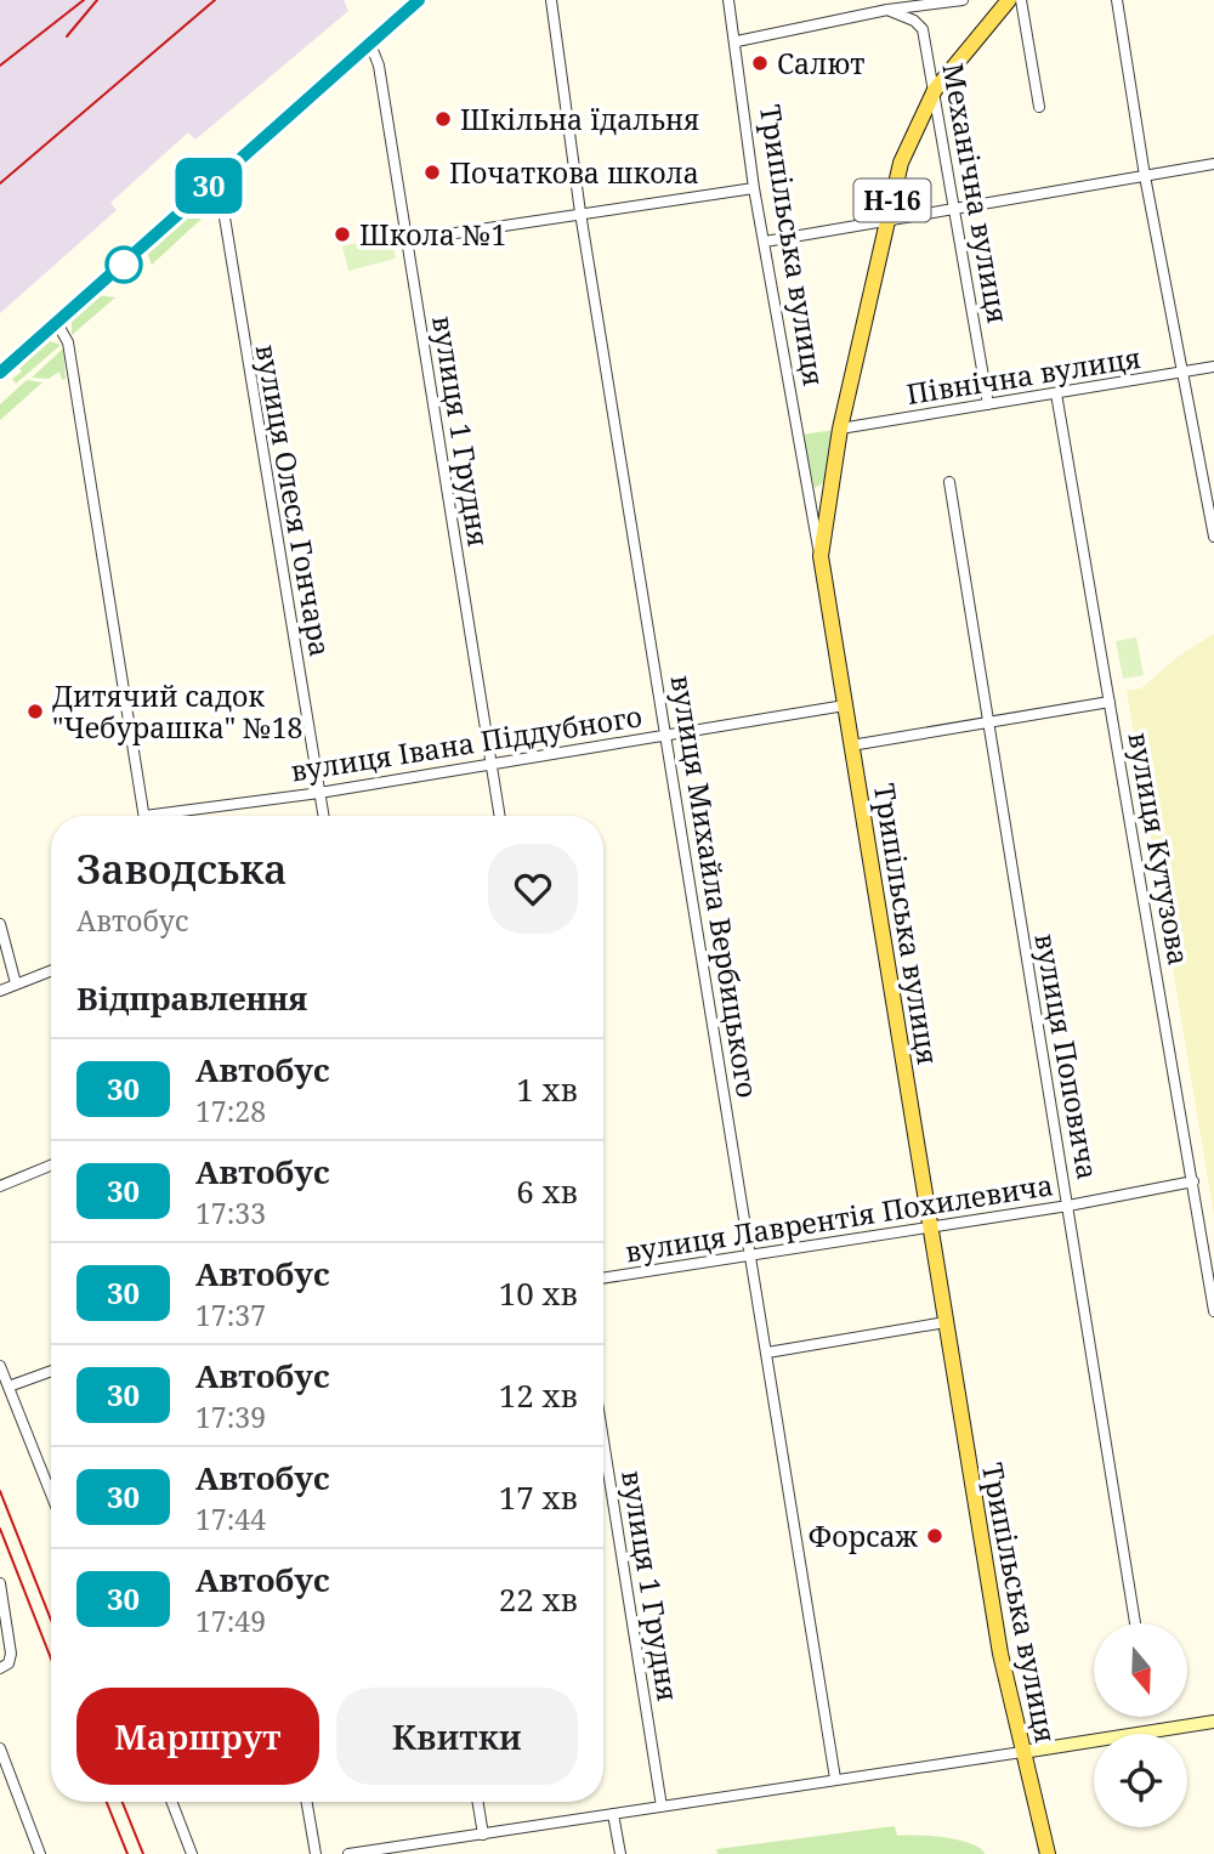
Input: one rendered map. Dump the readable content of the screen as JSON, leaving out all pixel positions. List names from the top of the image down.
{
  "streets": {
    "main road": ["Н-16", "Трипільська вулиця"],
    "street": [
      "Механічна вулиця",
      "Північна вулиця",
      "вулиця 1 Грудня",
      "вулиця Олеся Гончара",
      "вулиця Івана Піддубного",
      "вулиця Кутузова",
      "вулиця Михайла Вербицького",
      "вулиця Поповича",
      "вулиця Лаврентія Похилевича"
    ]
  },
  "crossings": [
    ["Механічна вулиця", "Н-16"],
    ["Механічна вулиця", "Північна вулиця"],
    ["Н-16", "Північна вулиця"],
    ["Трипільська вулиця", "вулиця Івана Піддубного"],
    ["Трипільська вулиця", "вулиця Лаврентія Похилевича"],
    ["Північна вулиця", "вулиця Кутузова"],
    ["вулиця 1 Грудня", "вулиця Івана Піддубного"],
    ["вулиця Олеся Гончара", "вулиця Івана Піддубного"],
    ["вулиця Івана Піддубного", "вулиця Михайла Вербицького"],
    ["вулиця Кутузова", "вулиця Лаврентія Похилевича"],
    ["вулиця Михайла Вербицького", "вулиця Лаврентія Похилевича"],
    ["вулиця Поповича", "вулиця Лаврентія Похилевича"]
  ],
  "places": [
    "Салют",
    "Шкільна їдальня",
    "Початкова школа",
    "Школа №1",
    "Дитячий садок \"Чебурашка\" №18",
    "Форсаж"
  ],
  "lines": ["bus line 30"],
  "north": "bottom",
  "page": {
    "on_map": "30",
    "heading": [
      ["Заводська", "Автобус"],
      "Відправлення"
    ],
    "list": [
      {
        "mark": "30",
        "name": "Автобус",
        "note": "17:28",
        "value": "1 хв"
      },
      {
        "mark": "30",
        "name": "Автобус",
        "note": "17:33",
        "value": "6 хв"
      },
      {
        "mark": "30",
        "name": "Автобус",
        "note": "17:37",
        "value": "10 хв"
      },
      {
        "mark": "30",
        "name": "Автобус",
        "note": "17:39",
        "value": "12 хв"
      },
      {
        "mark": "30",
        "name": "Автобус",
        "note": "17:44",
        "value": "17 хв"
      },
      {
        "mark": "30",
        "name": "Автобус",
        "note": "17:49",
        "value": "22 хв"
      }
    ],
    "buttons": ["Маршрут", "Квитки"]
  }
}
